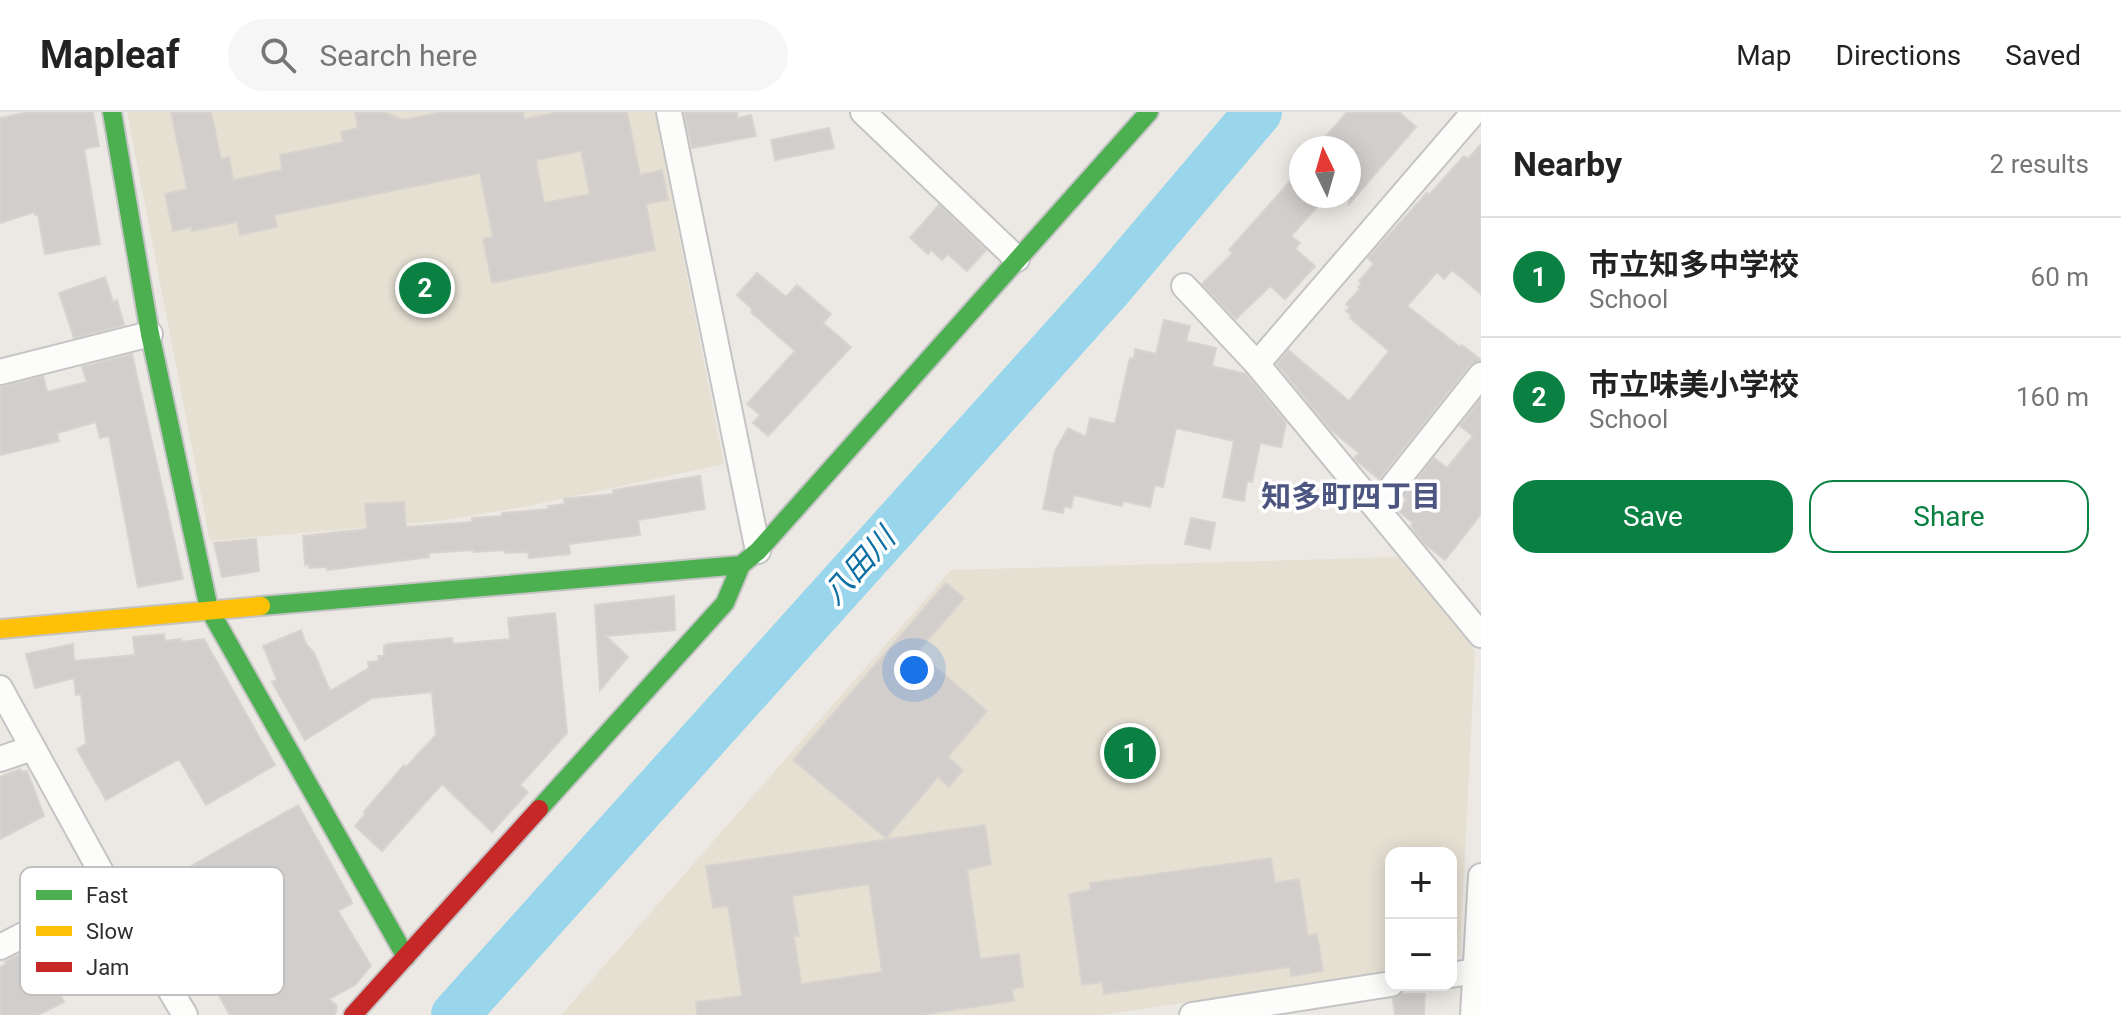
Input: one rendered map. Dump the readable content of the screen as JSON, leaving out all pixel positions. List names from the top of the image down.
{
  "districts": ["知多町四丁目"],
  "water": ["八田川"],
  "legend": ["Fast", "Slow", "Jam"],
  "north": "top",
  "page": {
    "header": "Mapleaf",
    "search": "Search here",
    "nav": ["Map", "Directions", "Saved"],
    "heading": ["Nearby", "2 results"],
    "list": [
      {
        "mark": "1",
        "name": "市立知多中学校",
        "note": "School",
        "value": "60 m"
      },
      {
        "mark": "2",
        "name": "市立味美小学校",
        "note": "School",
        "value": "160 m"
      }
    ],
    "pins": ["2", "1"],
    "buttons": ["Save", "Share"],
    "map_buttons": ["+", "−"]
  }
}
